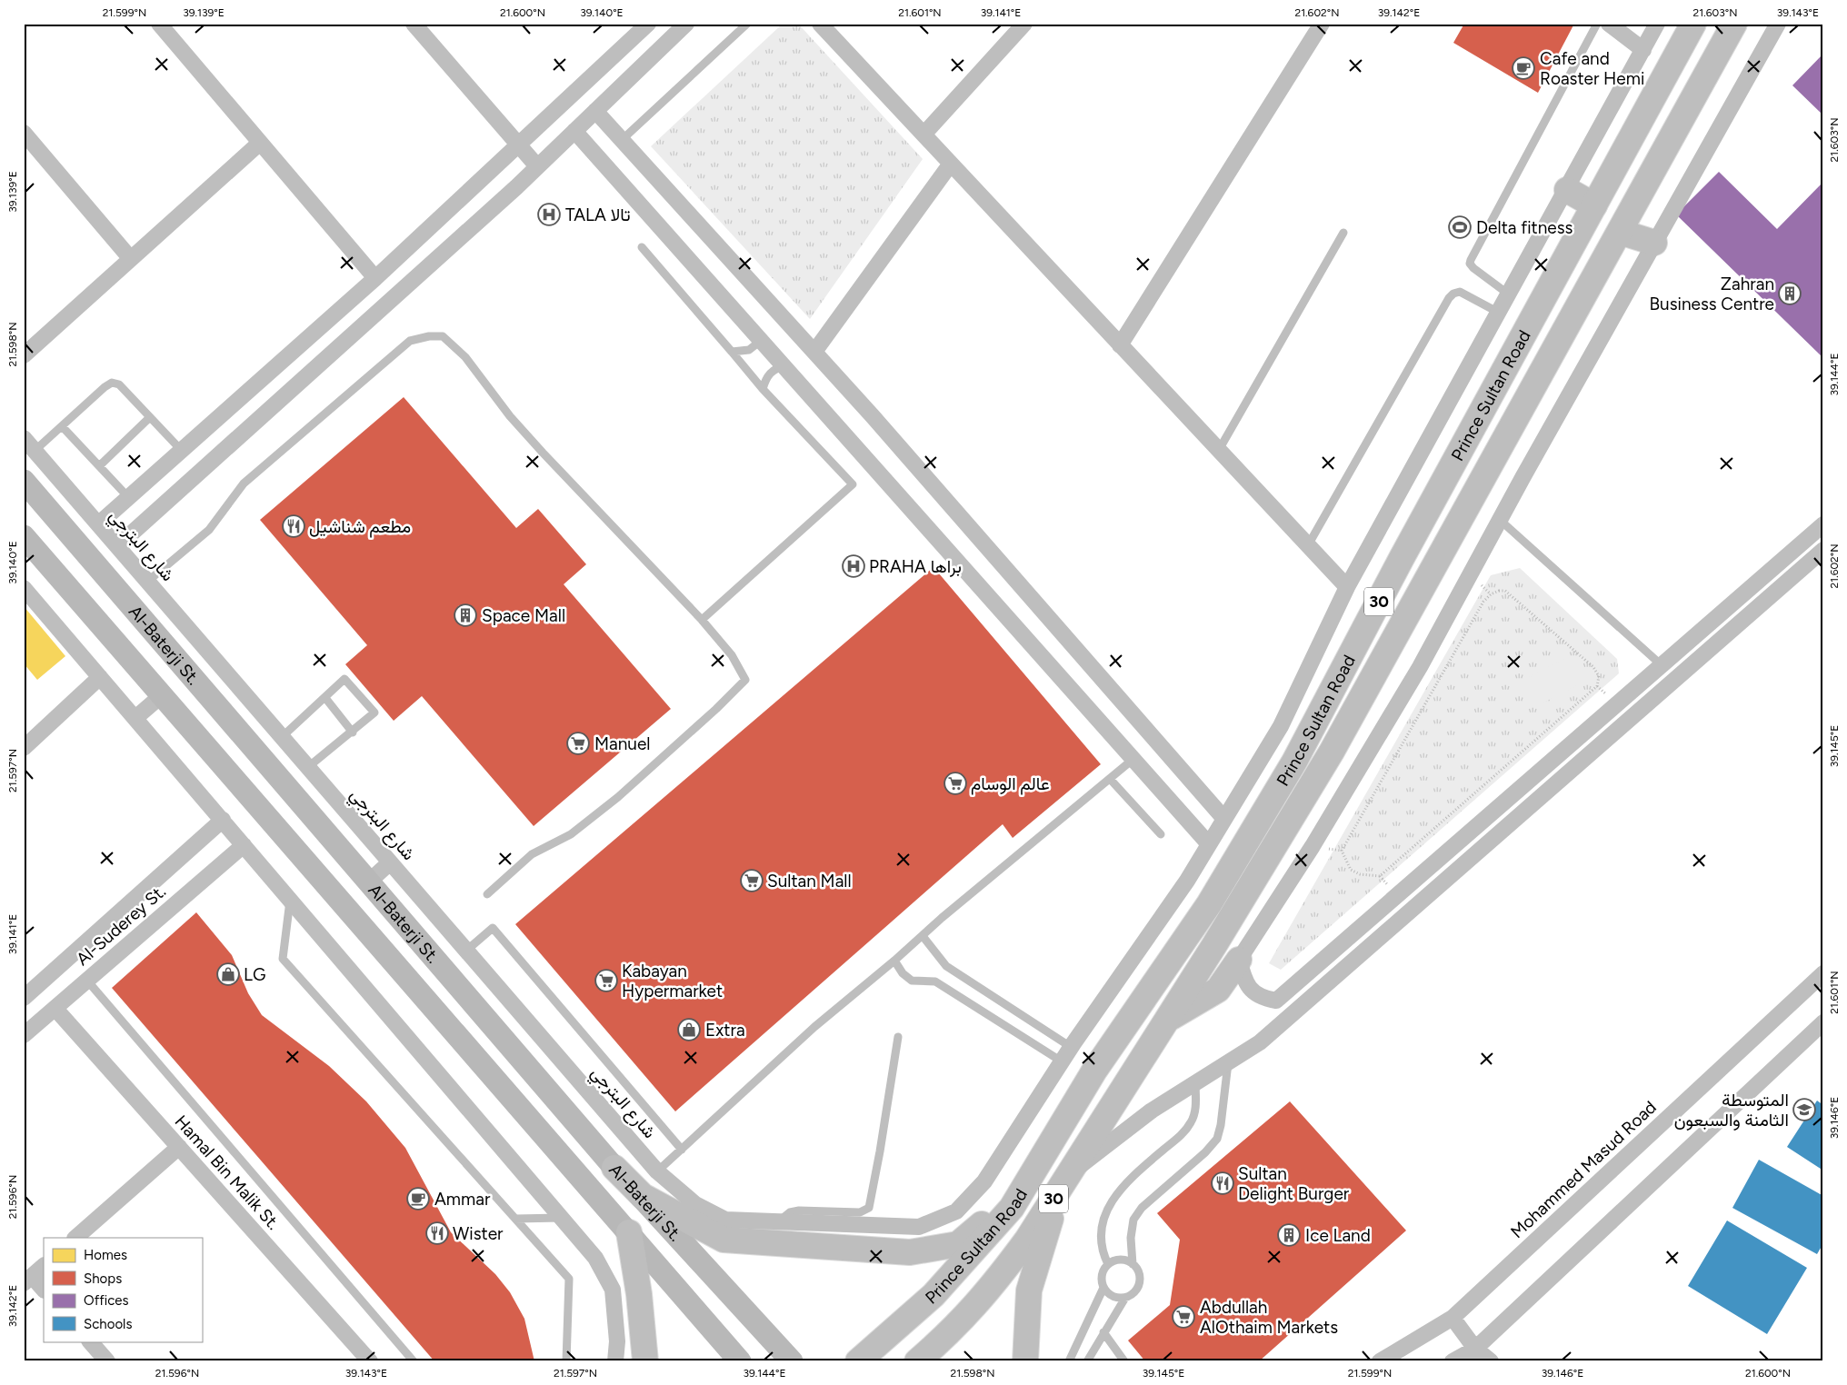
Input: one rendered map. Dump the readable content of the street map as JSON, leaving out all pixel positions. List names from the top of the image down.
{
  "streets": {
    "main road": ["Prince Sultan Road", "30", "Al-Baterji St."],
    "street": [
      "شارع البترجي",
      "Al-Suderey St.",
      "Mohammed Masud Road",
      "Hamal Bin Malik St."
    ]
  },
  "crossings": [
    ["Al-Suderey St.", "Hamal Bin Malik St."]
  ],
  "places": {
    "cafe": ["Cafe and Roaster Hemi", "Ammar"],
    "hospital": ["TALA تالا", "PRAHA براها"],
    "sports": ["Delta fitness"],
    "building": ["Zahran Business Centre", "Space Mall", "Ice Land"],
    "restaurant": ["مطعم شناشيل", "Sultan Delight Burger", "Wister"],
    "supermarket": [
      "Manuel",
      "عالم الوسام",
      "Sultan Mall",
      "Kabayan Hypermarket",
      "Abdullah AlOthaim Markets"
    ],
    "shop": ["LG", "Extra"],
    "school or university": ["المتوسطة الثامنة والسبعون"]
  },
  "legend": [
    "Homes",
    "Shops",
    "Offices",
    "Schools"
  ],
  "coordinates": [
    "21.599°N",
    "39.139°E",
    "21.600°N",
    "39.140°E",
    "21.601°N",
    "39.141°E",
    "21.602°N",
    "39.142°E",
    "21.603°N",
    "39.143°E",
    "21.598°N",
    "39.144°E",
    "39.145°E",
    "21.597°N",
    "39.146°E",
    "21.596°N"
  ]
}
